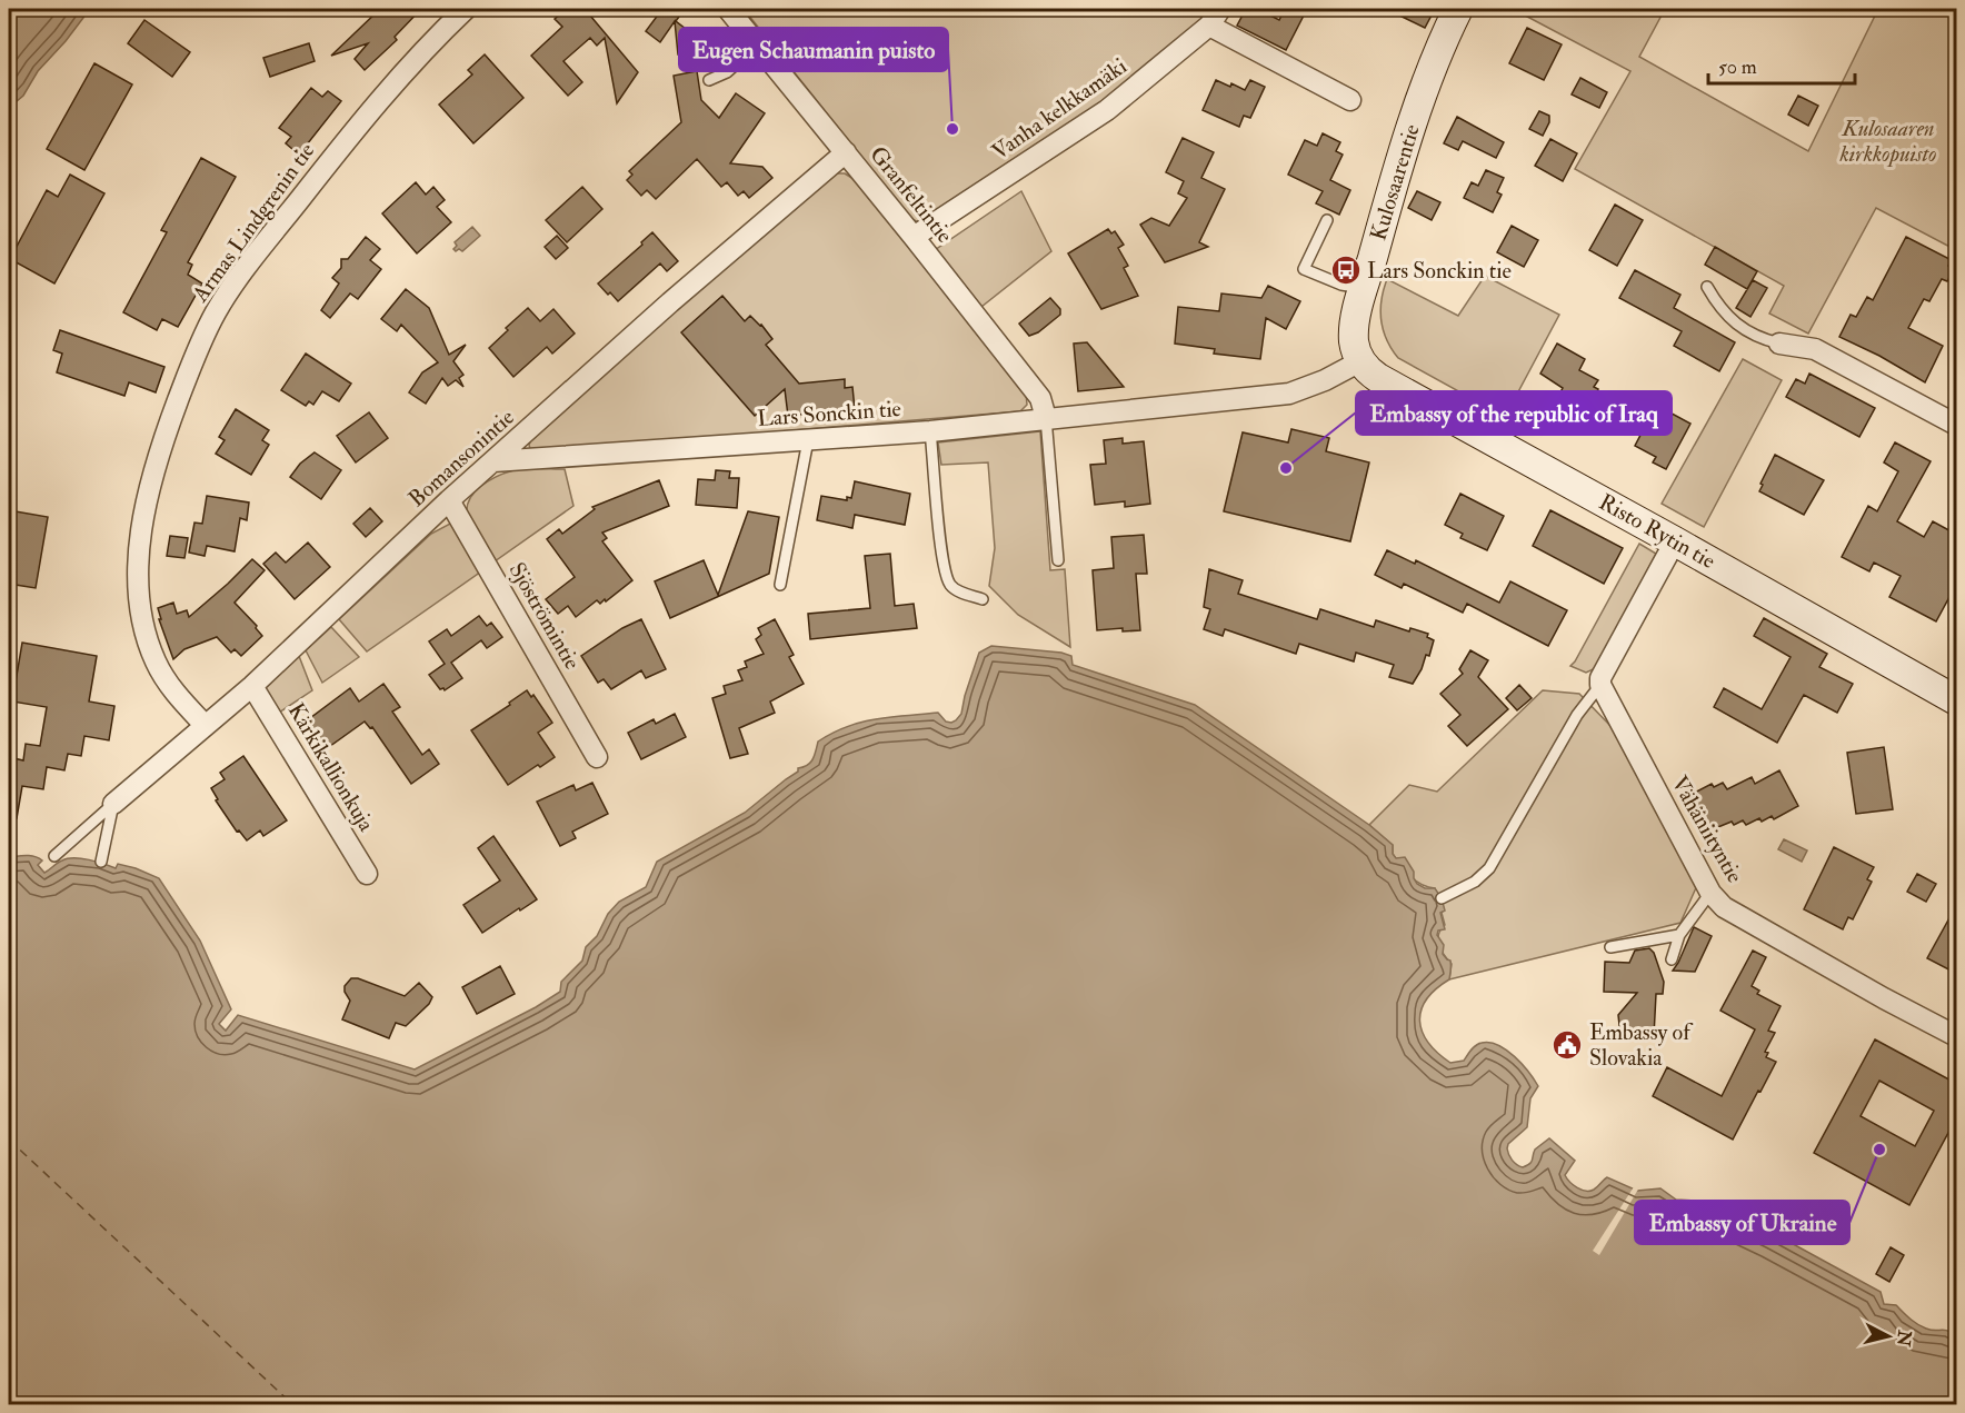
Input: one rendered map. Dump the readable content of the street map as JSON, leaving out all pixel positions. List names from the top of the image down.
{
  "streets": {
    "street": [
      "Vanha kelkkamäki",
      "Kulosaarentie",
      "Granfeltintie",
      "Armas Lindgrenin tie",
      "Lars Sonckin tie",
      "Bomansonintie",
      "Risto Rytin tie",
      "Sjöströmintie",
      "Kärkikallionkuja",
      "Vähäniityntie"
    ]
  },
  "crossings": [
    ["Vanha kelkkamäki", "Granfeltintie"],
    ["Kulosaarentie", "Lars Sonckin tie"],
    ["Kulosaarentie", "Risto Rytin tie"],
    ["Granfeltintie", "Lars Sonckin tie"],
    ["Granfeltintie", "Bomansonintie"],
    ["Armas Lindgrenin tie", "Bomansonintie"],
    ["Lars Sonckin tie", "Bomansonintie"],
    ["Lars Sonckin tie", "Risto Rytin tie"],
    ["Bomansonintie", "Sjöströmintie"],
    ["Bomansonintie", "Kärkikallionkuja"]
  ],
  "parks": ["Kulosaaren kirkkopuisto"],
  "places": {
    "other": ["Eugen Schaumanin puisto", "Embassy of the republic of Iraq", "Embassy of Ukraine"],
    "bus stop": ["Lars Sonckin tie"],
    "public building": ["Embassy of Slovakia"]
  },
  "scale_bar": "50 m",
  "north": "right"
}
